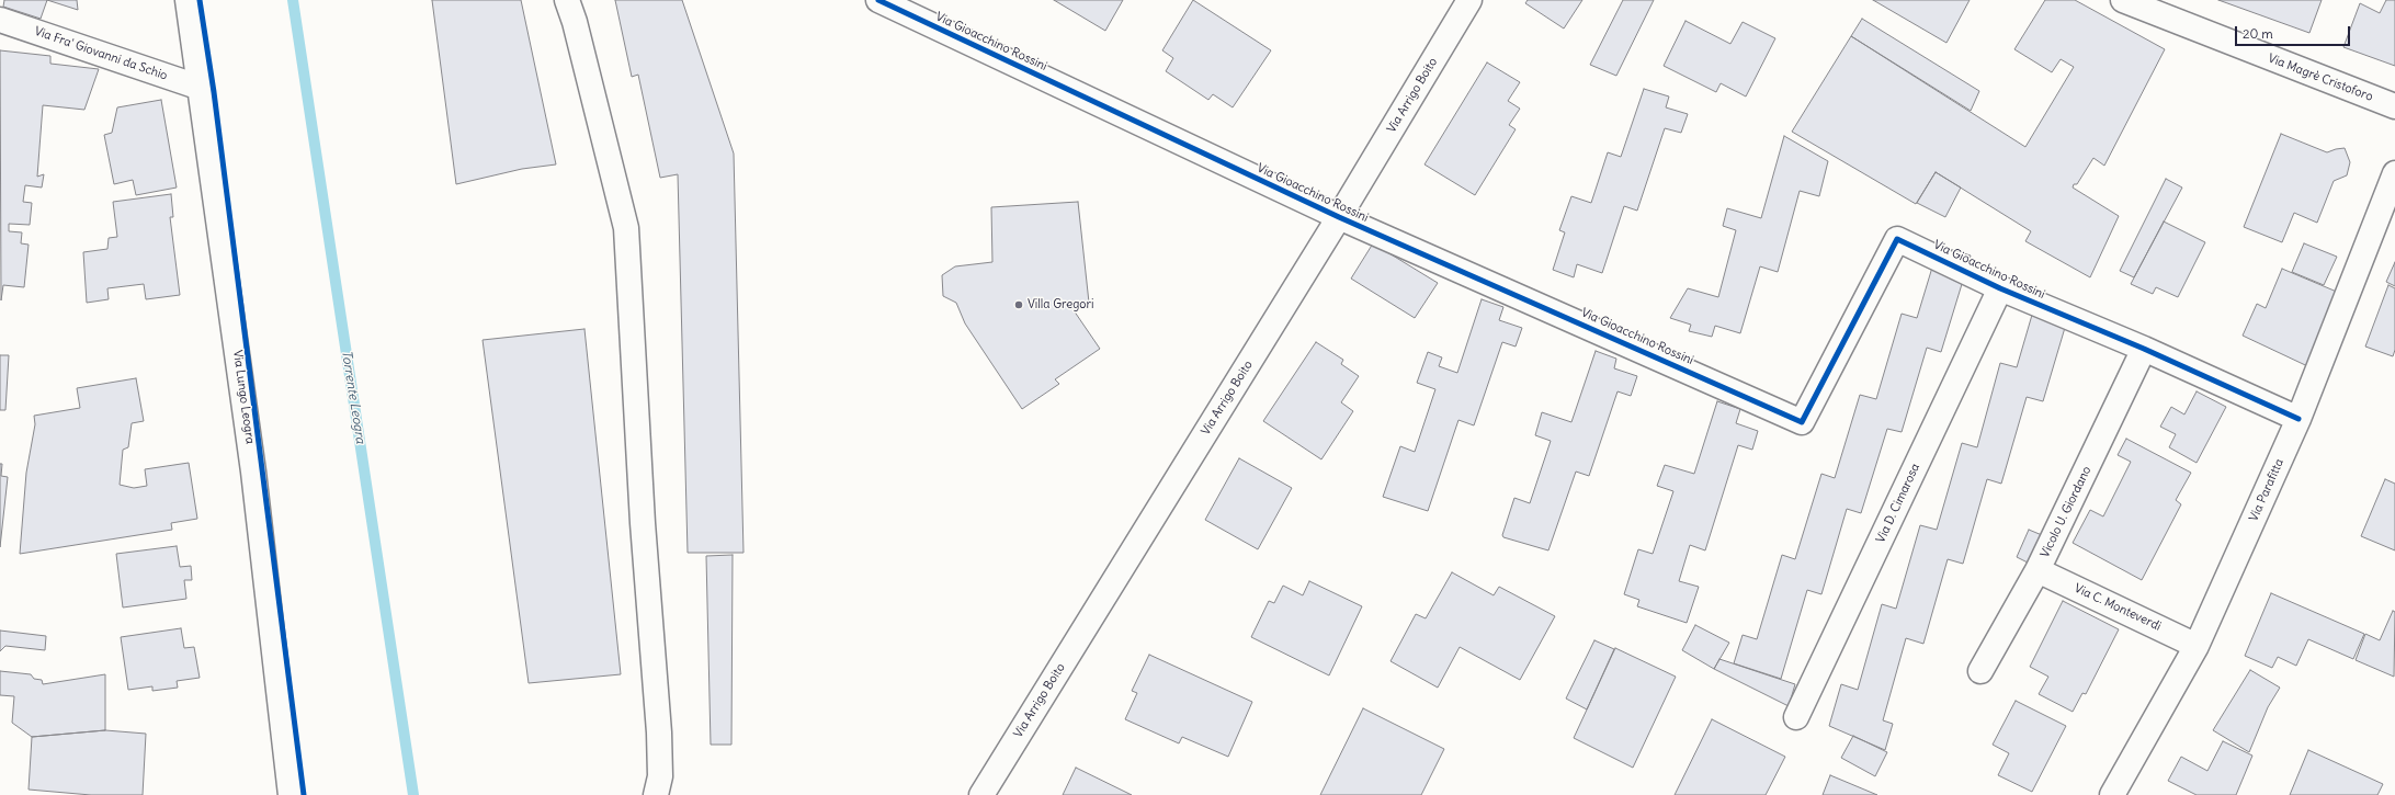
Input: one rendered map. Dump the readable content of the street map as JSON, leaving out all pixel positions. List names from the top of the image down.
{
  "streets": {
    "street": [
      "Via Gioacchino Rossini",
      "Via Fra' Giovanni da Schio",
      "Via Magrè Cristoforo",
      "Via Arrigo Boito",
      "Via Lungo Leogra",
      "Via Parafitta",
      "Via D. Cimarosa",
      "Vicolo U. Giordano",
      "Via C. Monteverdi"
    ]
  },
  "crossings": [
    ["Via Gioacchino Rossini", "Via Arrigo Boito"],
    ["Via Gioacchino Rossini", "Via Parafitta"],
    ["Via Gioacchino Rossini", "Via D. Cimarosa"],
    ["Via Gioacchino Rossini", "Vicolo U. Giordano"],
    ["Via Fra' Giovanni da Schio", "Via Lungo Leogra"],
    ["Via Parafitta", "Via C. Monteverdi"],
    ["Vicolo U. Giordano", "Via C. Monteverdi"]
  ],
  "water": ["Torrente Leogra"],
  "places": ["Villa Gregori"],
  "scale_bar": "20 m"
}
